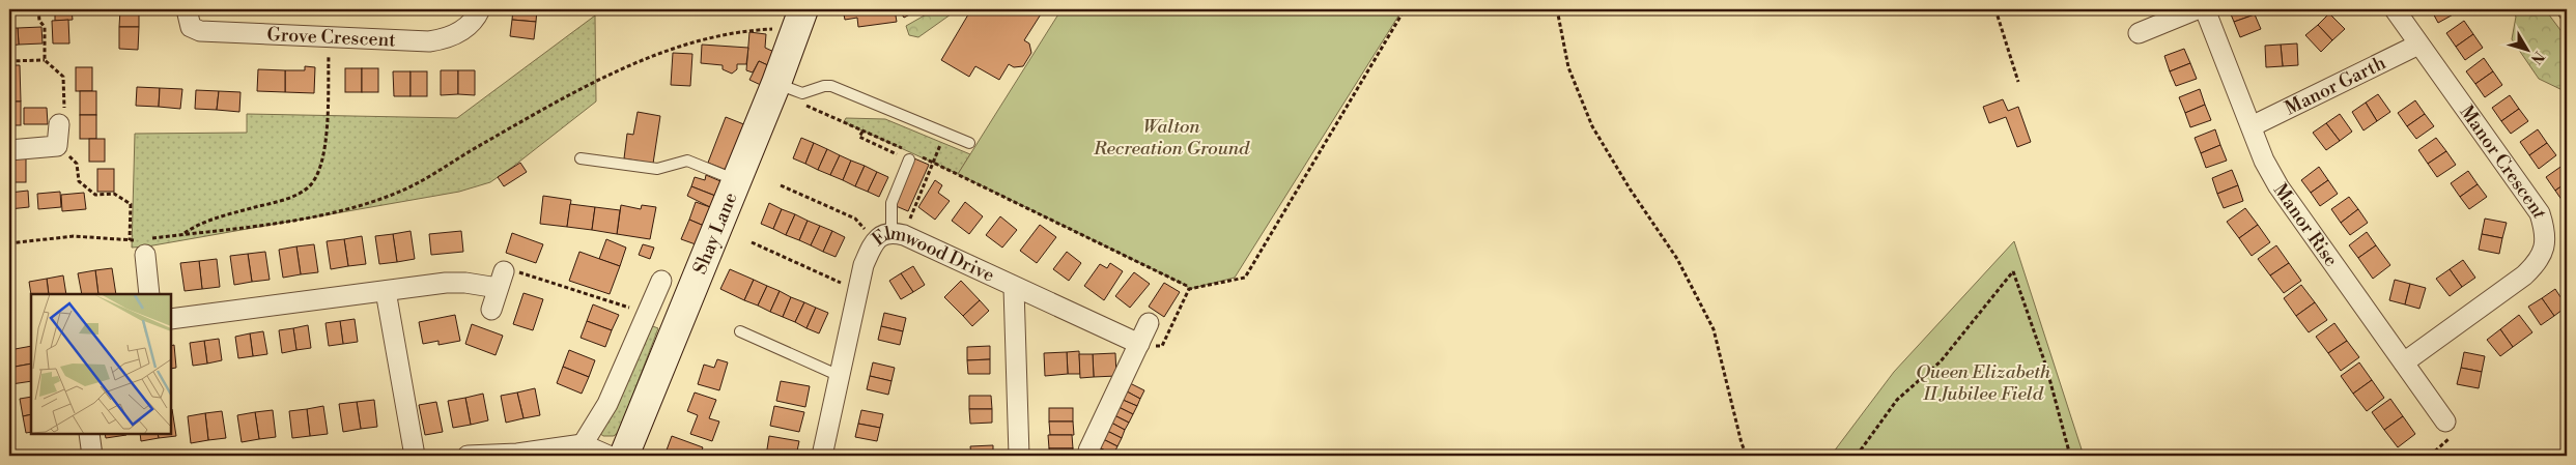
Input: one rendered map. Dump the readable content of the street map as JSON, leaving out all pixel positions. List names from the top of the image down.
{
  "streets": {
    "main road": ["Shay Lane"],
    "street": [
      "Grove Crescent",
      "Manor Garth",
      "Manor Crescent",
      "Manor Rise",
      "Elmwood Drive"
    ]
  },
  "crossings": [
    ["Manor Garth", "Manor Crescent"],
    ["Manor Garth", "Manor Rise"],
    ["Manor Crescent", "Manor Rise"]
  ],
  "parks": ["Walton Recreation Ground", "Queen Elizabeth II Jubilee Field"],
  "north": "bottom right"
}
